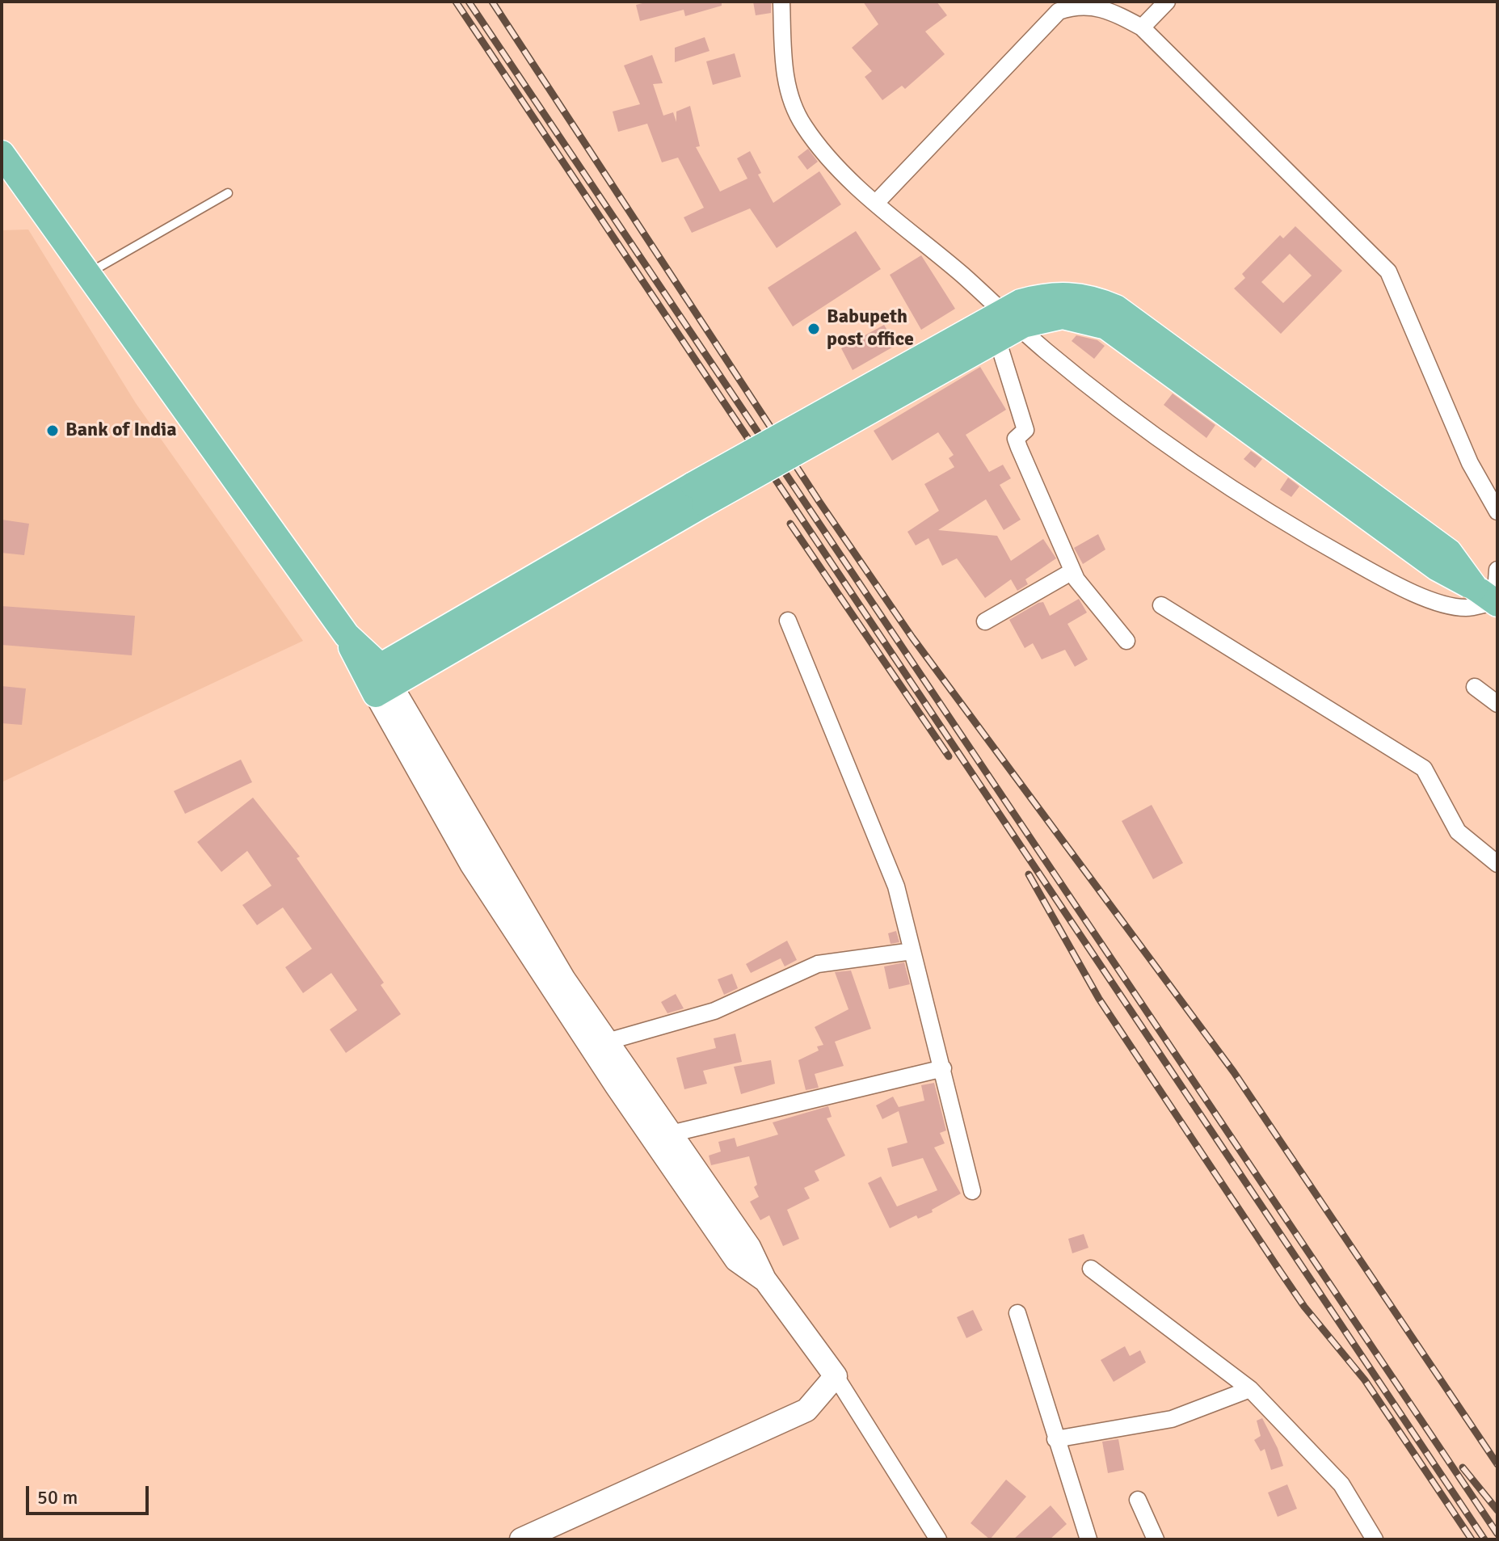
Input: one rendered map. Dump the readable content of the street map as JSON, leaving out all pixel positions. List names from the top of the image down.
{
  "places": ["Babupeth post office", "Bank of India"],
  "scale_bar": "50 m"
}
